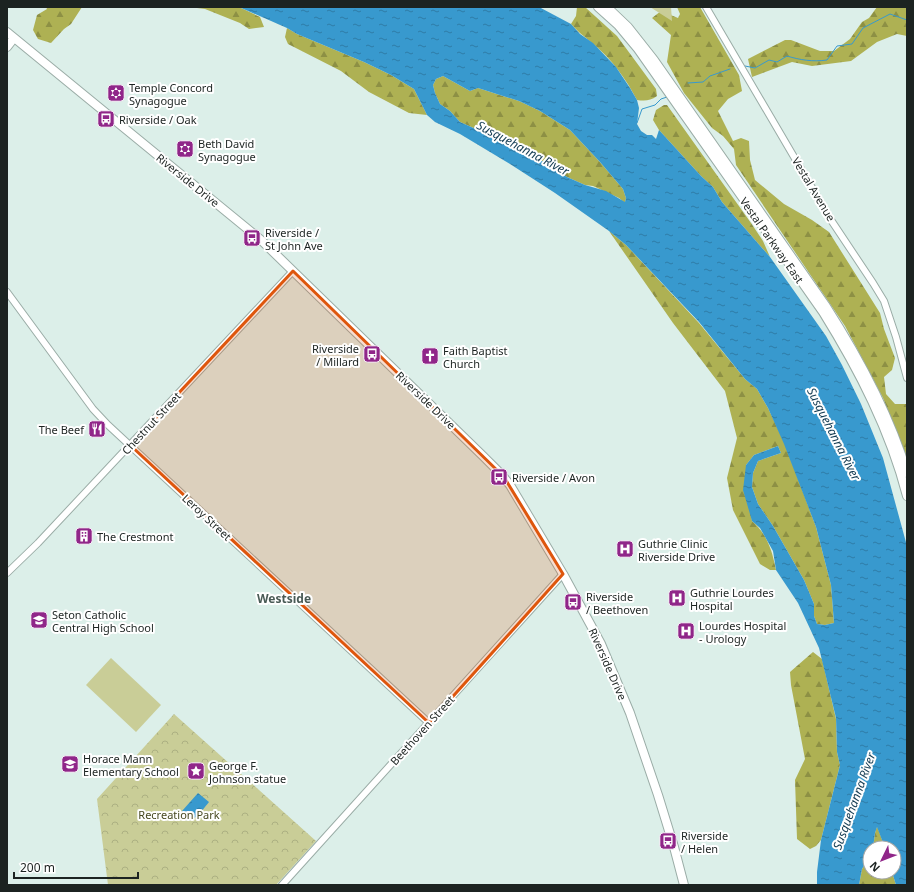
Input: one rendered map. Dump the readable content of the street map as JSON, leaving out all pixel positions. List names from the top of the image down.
{
  "streets": {
    "main road": ["Riverside Drive", "Vestal Parkway East"],
    "street": [
      "Vestal Avenue",
      "Chestnut Street",
      "Leroy Street",
      "Beethoven Street"
    ]
  },
  "crossings": [
    ["Riverside Drive", "Chestnut Street"],
    ["Riverside Drive", "Beethoven Street"],
    ["Chestnut Street", "Leroy Street"],
    ["Leroy Street", "Beethoven Street"]
  ],
  "districts": ["Westside"],
  "water": ["Susquehanna River"],
  "parks": ["Recreation Park"],
  "places": {
    "synagogue": ["Temple Concord Synagogue", "Beth David Synagogue"],
    "bus stop": [
      "Riverside / Oak",
      "Riverside / St John Ave",
      "Riverside / Millard",
      "Riverside / Avon",
      "Riverside / Beethoven",
      "Riverside / Helen"
    ],
    "church": ["Faith Baptist Church"],
    "restaurant": ["The Beef"],
    "building": ["The Crestmont"],
    "hospital": ["Guthrie Clinic Riverside Drive", "Guthrie Lourdes Hospital", "Lourdes Hospital - Urology"],
    "school or university": ["Seton Catholic Central High School", "Horace Mann Elementary School"],
    "place": ["George F. Johnson statue"]
  },
  "scale_bar": "200 m",
  "north": "bottom left"
}
